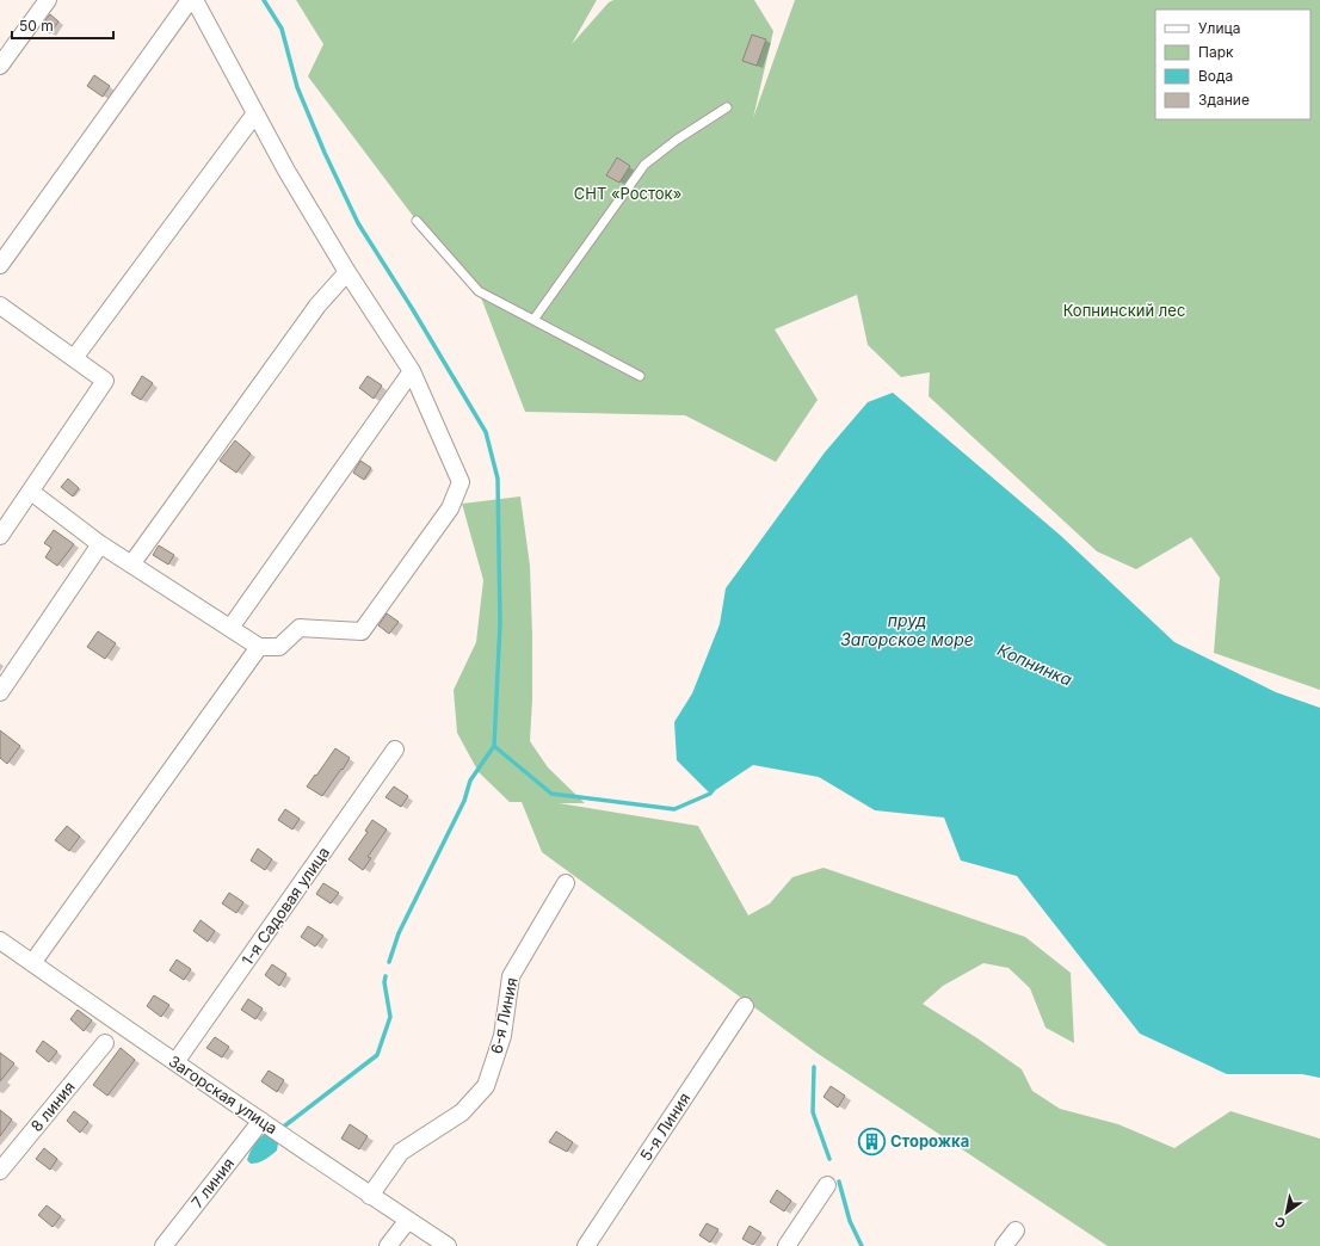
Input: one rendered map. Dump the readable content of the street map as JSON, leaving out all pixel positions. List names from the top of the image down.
{
  "streets": {
    "street": [
      "1-я Садовая улица",
      "6-я Линия",
      "Загорская улица",
      "8 линия",
      "5-я Линия",
      "7 линия"
    ]
  },
  "crossings": [
    ["1-я Садовая улица", "Загорская улица"],
    ["6-я Линия", "Загорская улица"],
    ["Загорская улица", "7 линия"]
  ],
  "water": ["пруд Загорское море", "Копнинка"],
  "parks": ["СНТ «Росток»", "Копнинский лес"],
  "places": {
    "building": ["Сторожка"]
  },
  "legend": [
    "Улица",
    "Парк",
    "Вода",
    "Здание"
  ],
  "scale_bar": "50 m",
  "north": "bottom left"
}
